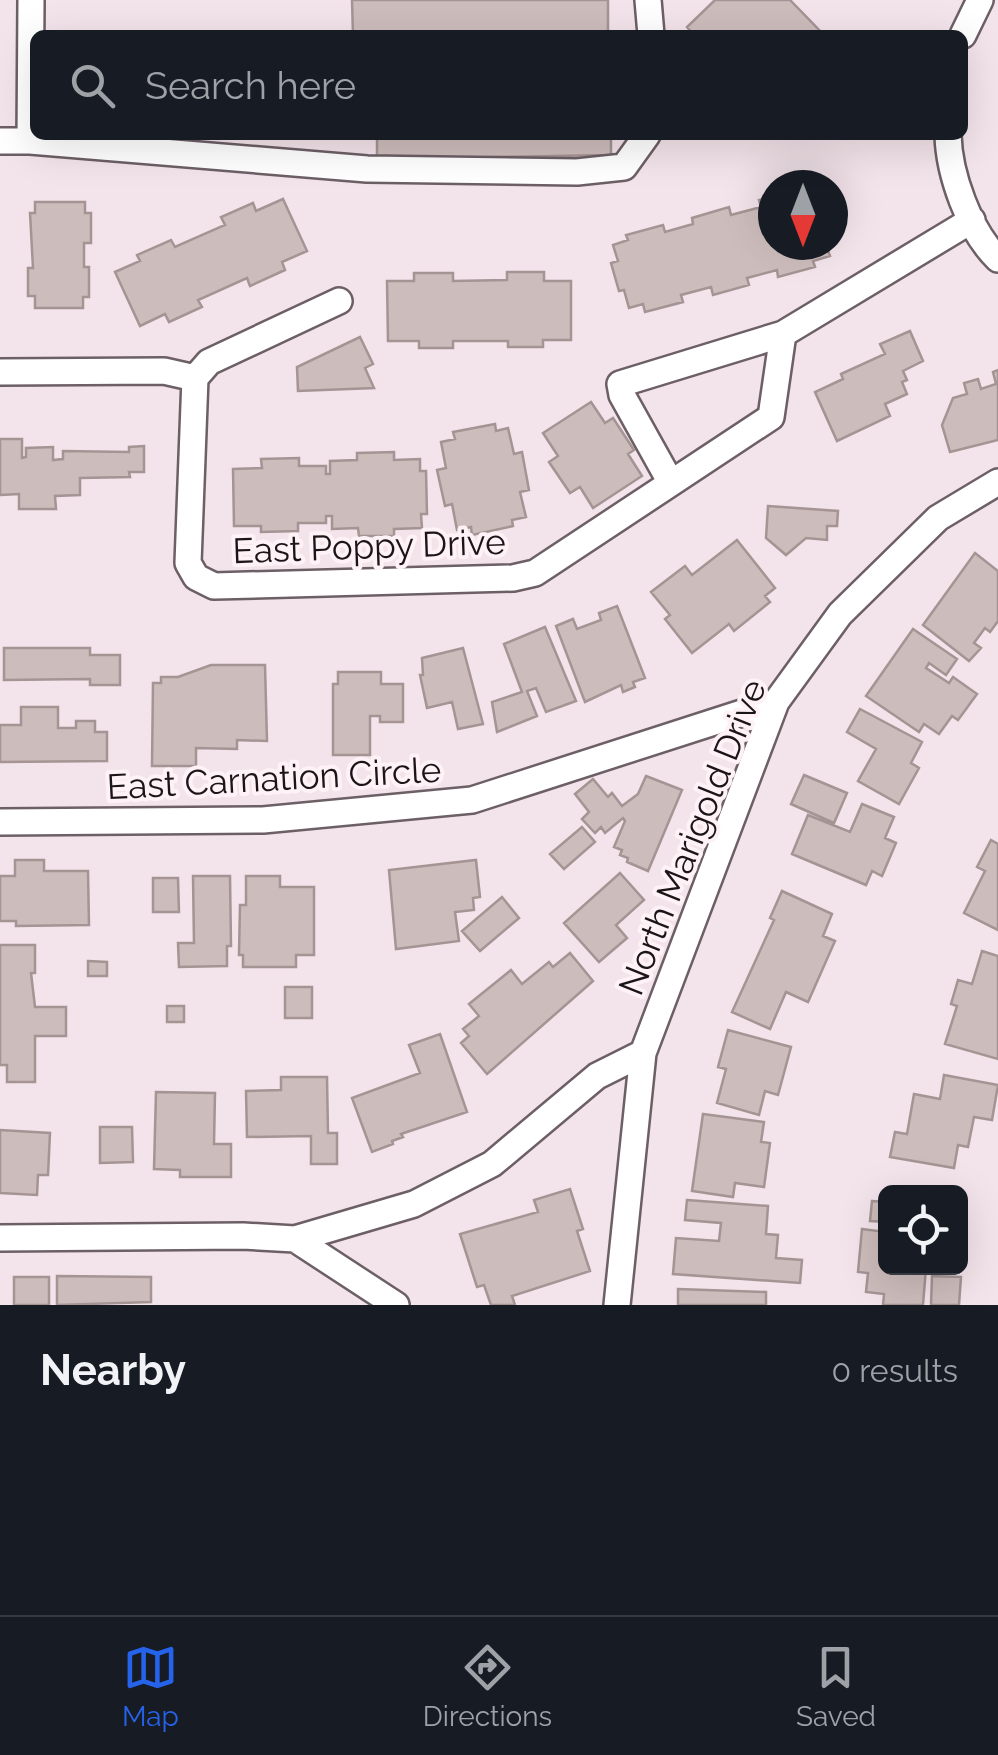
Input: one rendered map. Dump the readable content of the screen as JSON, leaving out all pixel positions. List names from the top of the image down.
{
  "streets": {
    "street": ["East Poppy Drive", "East Carnation Circle", "North Marigold Drive"]
  },
  "crossings": [
    ["East Carnation Circle", "North Marigold Drive"]
  ],
  "north": "bottom",
  "page": {
    "search": "Search here",
    "heading": ["Nearby", "0 results"],
    "nav": ["Map", "Directions", "Saved"]
  }
}
